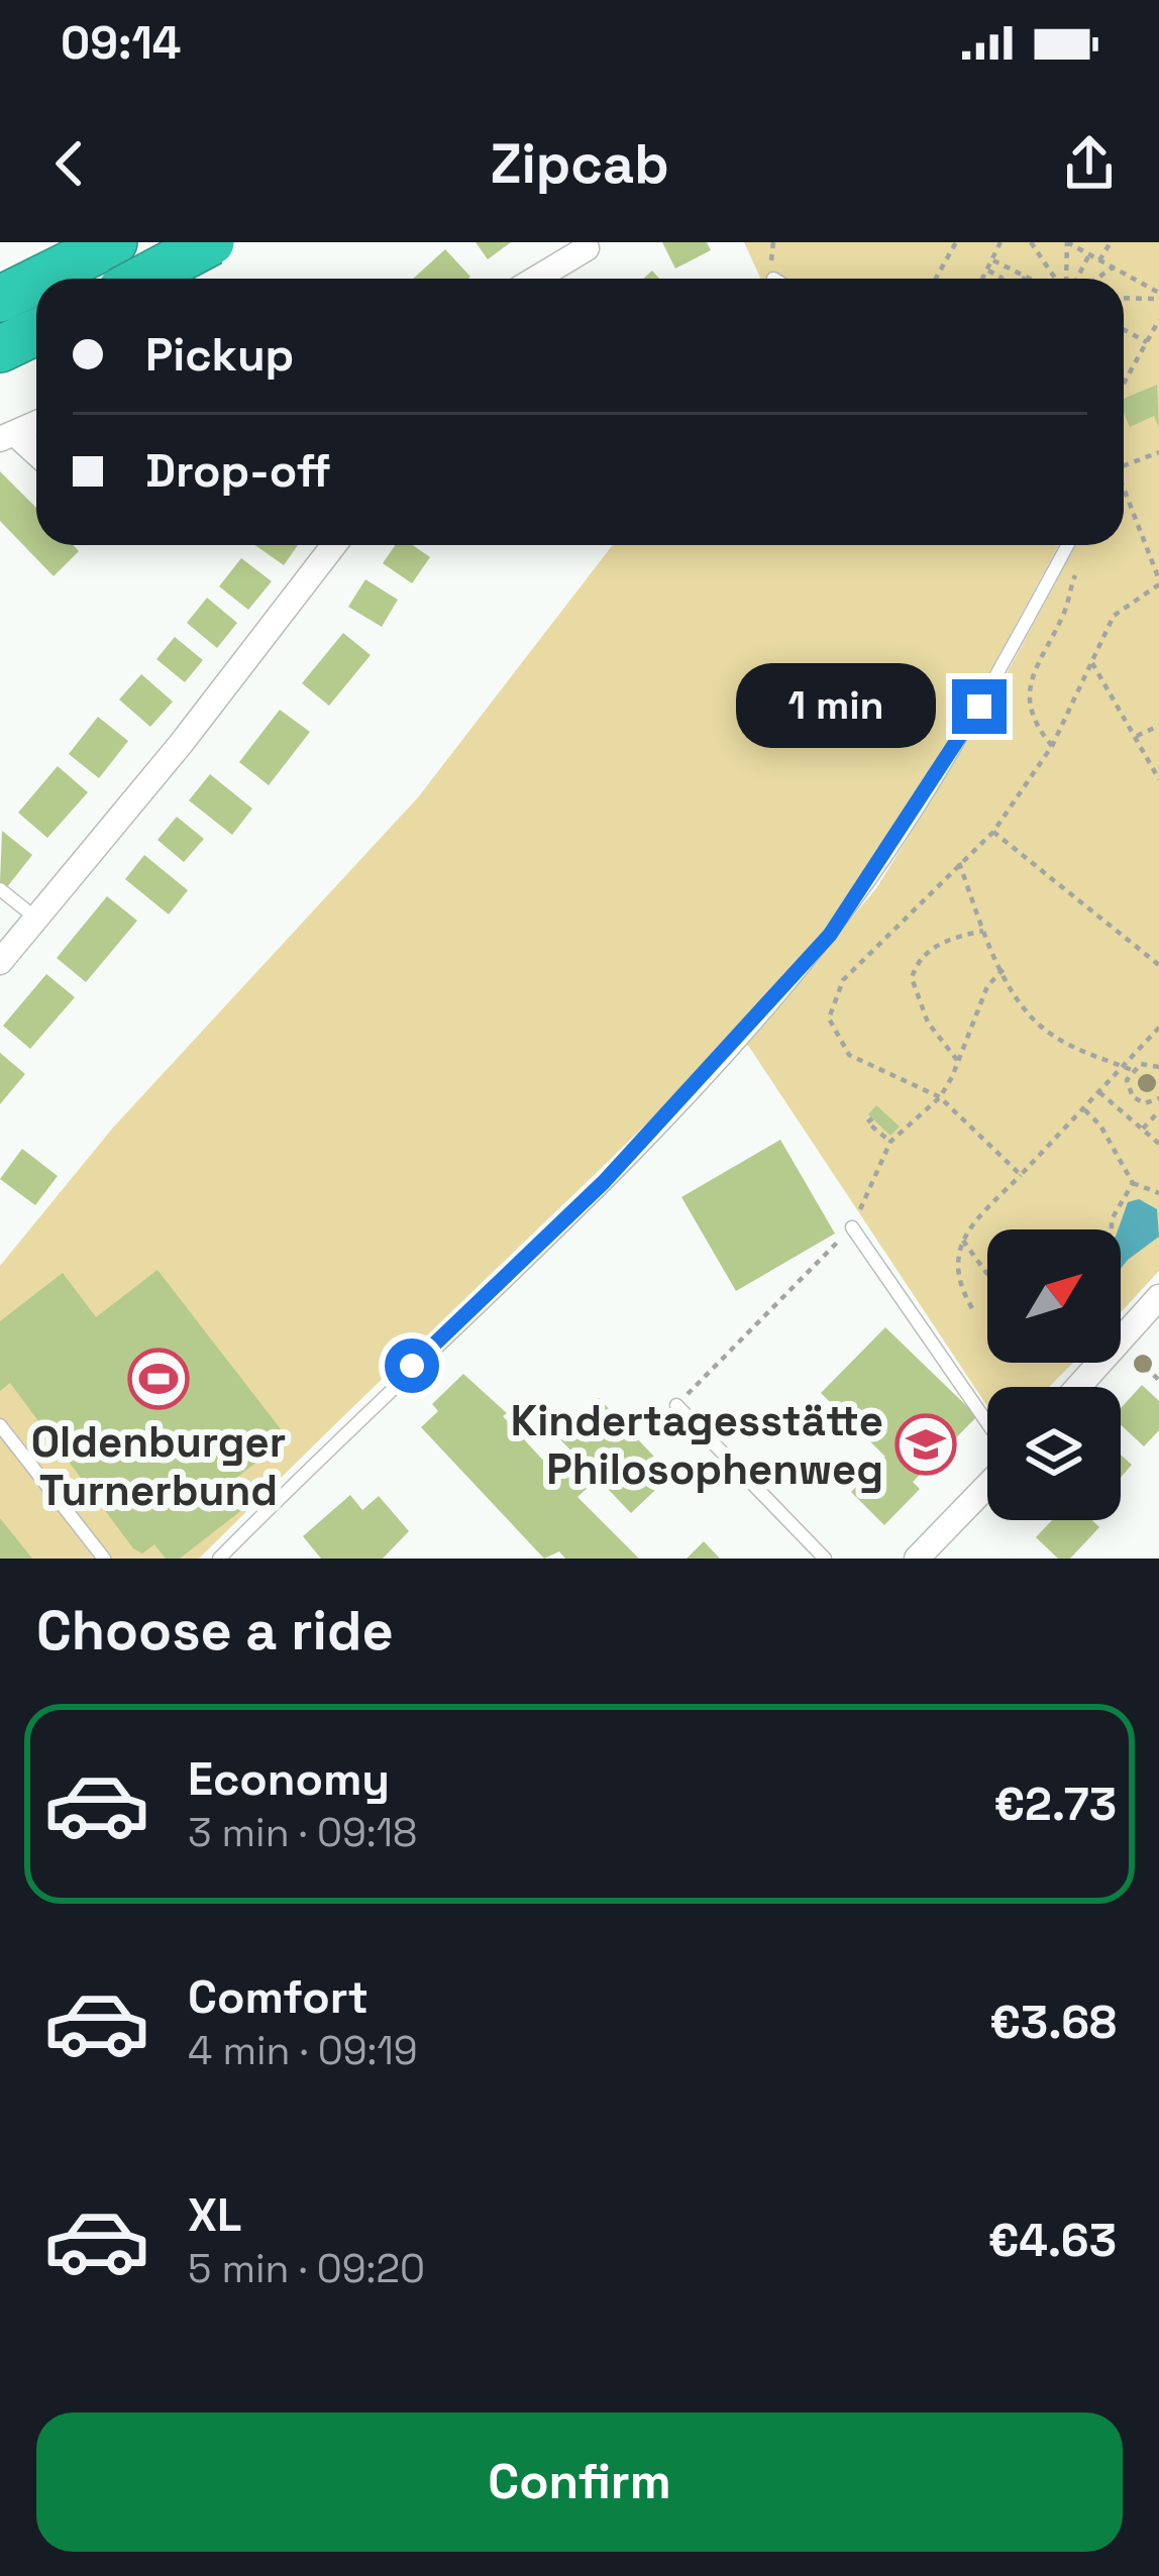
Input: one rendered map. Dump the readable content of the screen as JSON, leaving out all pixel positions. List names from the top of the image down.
{
  "places": {
    "sports": ["Oldenburger Turnerbund"],
    "school or university": ["Kindertagesstätte Philosophenweg"]
  },
  "north": "top right",
  "page": {
    "status": "09:14",
    "header": "Zipcab",
    "banner": ["Pickup", "Drop-off"],
    "bubble": "1 min",
    "heading": "Choose a ride",
    "list": [
      {
        "name": "Economy",
        "note": "3 min · 09:18",
        "value": "€2.73"
      },
      {
        "name": "Comfort",
        "note": "4 min · 09:19",
        "value": "€3.68"
      },
      {
        "name": "XL",
        "note": "5 min · 09:20",
        "value": "€4.63"
      }
    ],
    "buttons": "Confirm"
  }
}
